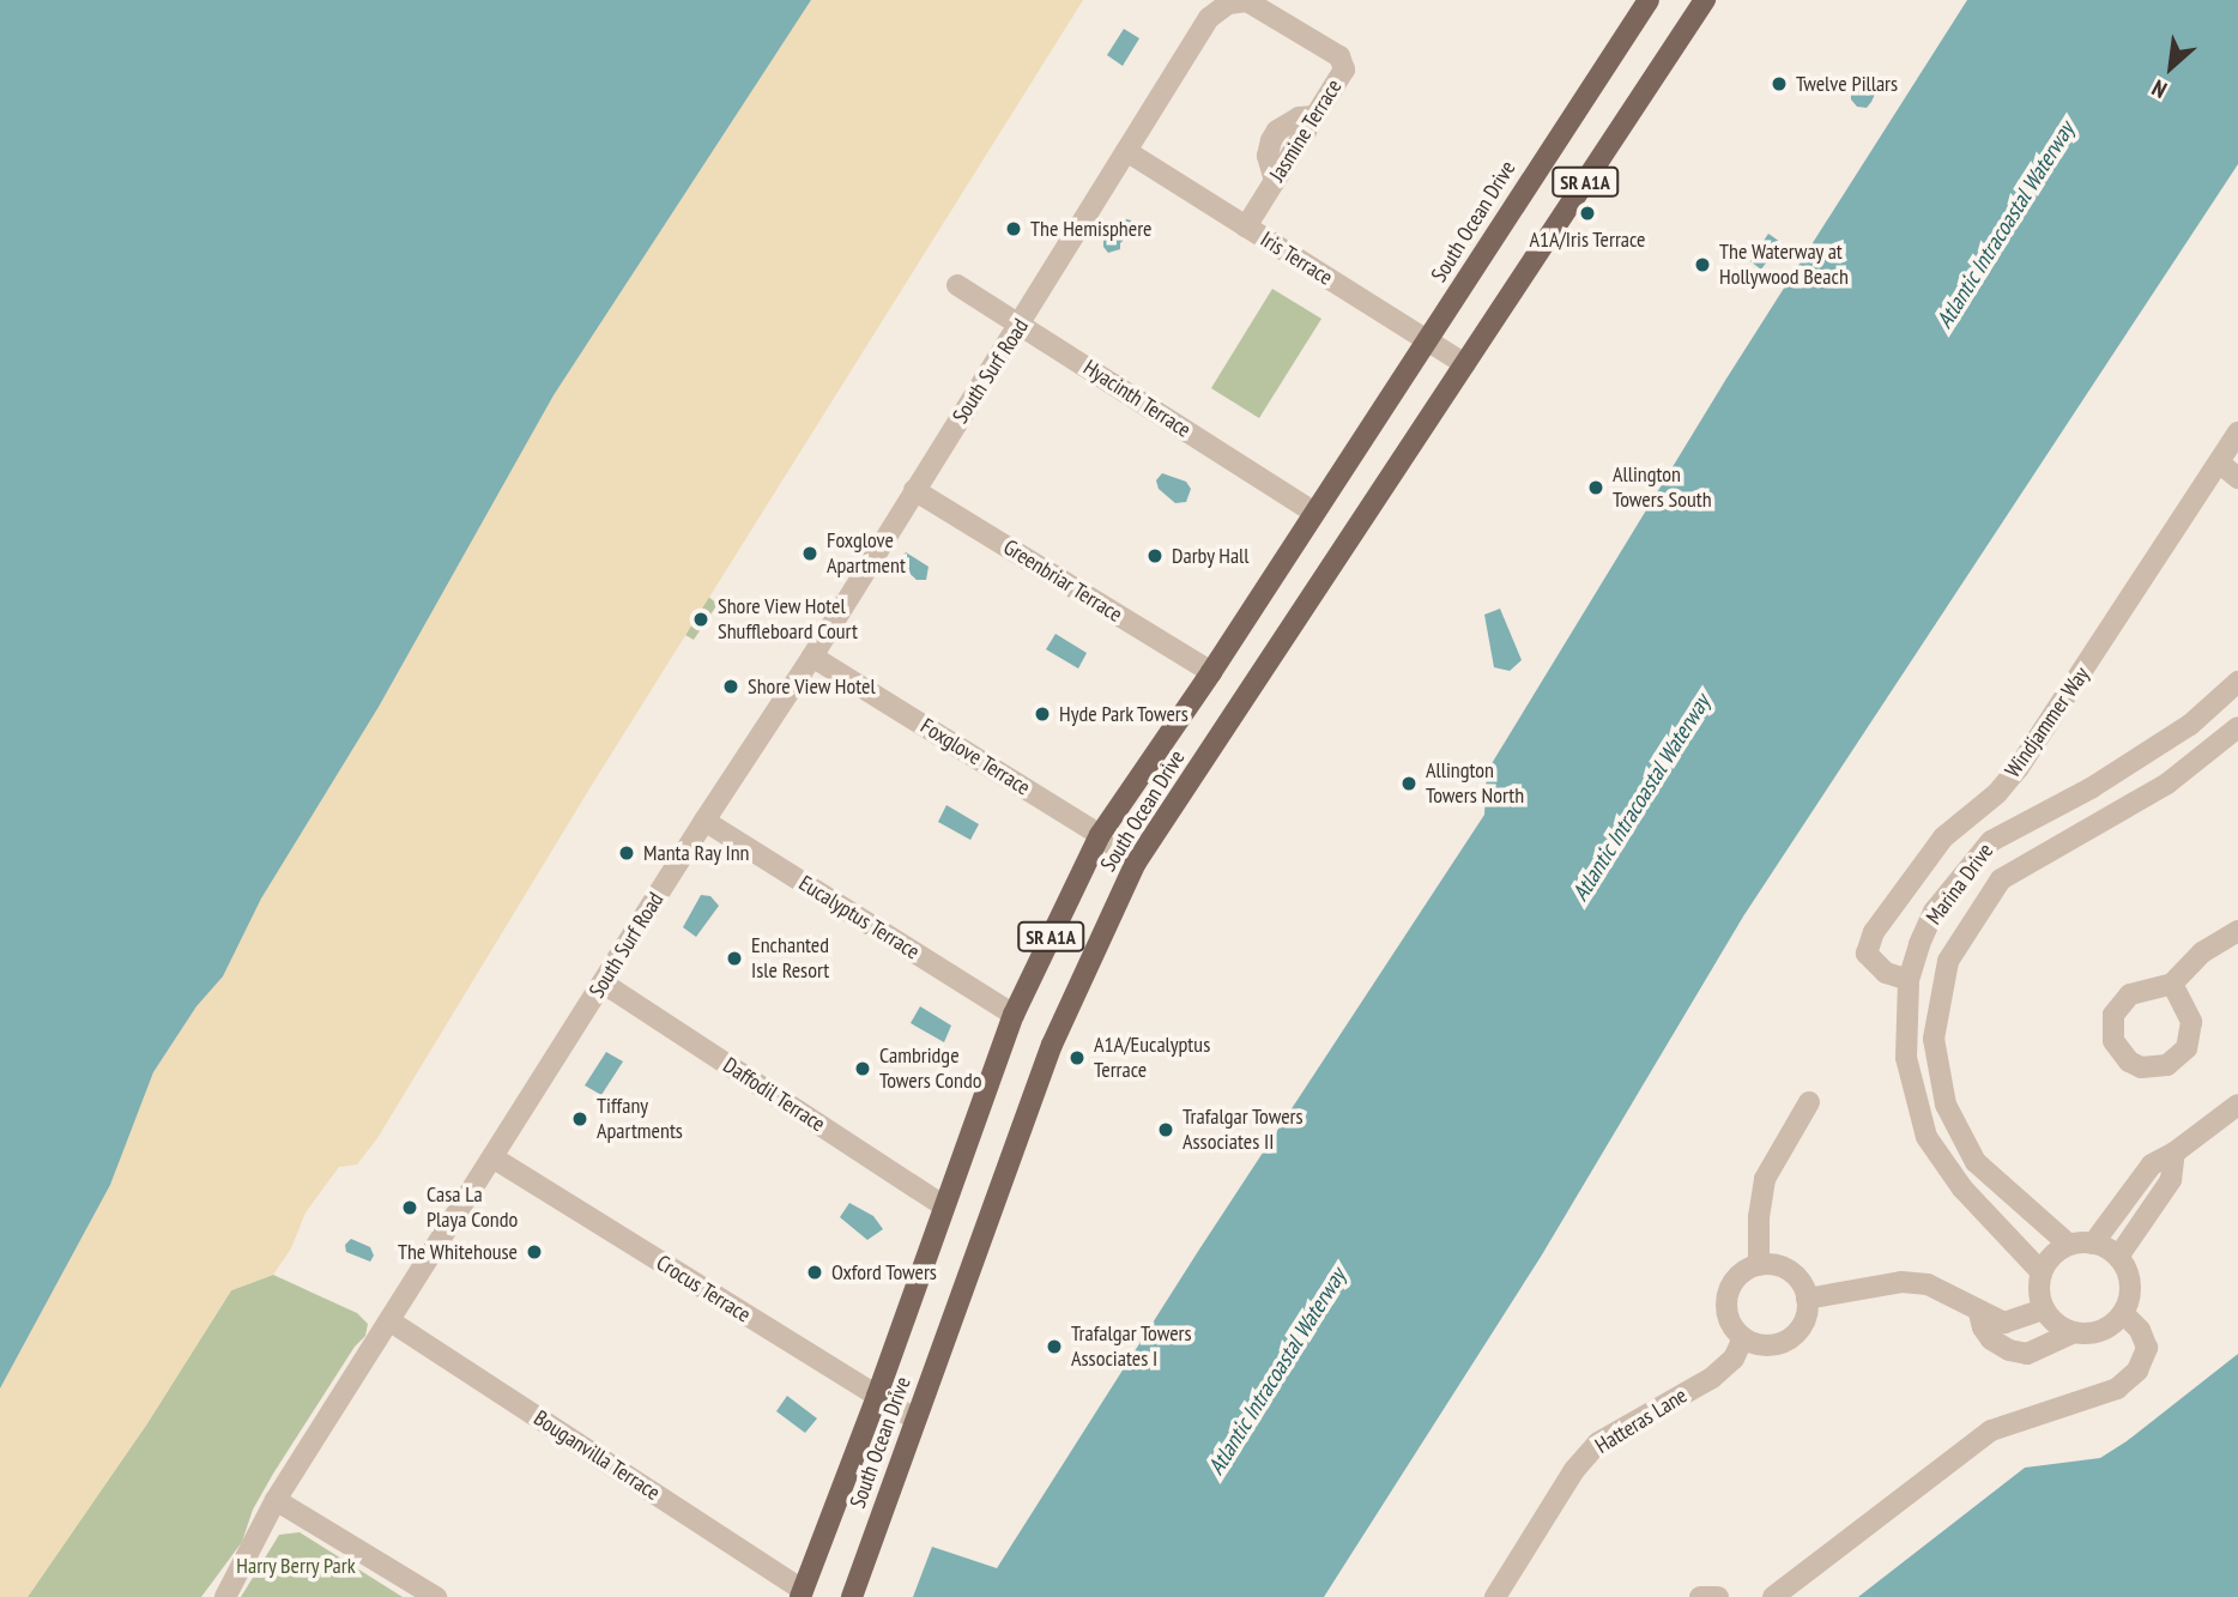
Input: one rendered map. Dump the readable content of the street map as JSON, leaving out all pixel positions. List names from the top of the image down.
{
  "streets": {
    "main road": ["SR A1A", "South Ocean Drive"],
    "street": [
      "Jasmine Terrace",
      "Iris Terrace",
      "South Surf Road",
      "Hyacinth Terrace",
      "Greenbriar Terrace",
      "Windjammer Way",
      "Foxglove Terrace",
      "Marina Drive",
      "Eucalyptus Terrace",
      "Daffodil Terrace",
      "Crocus Terrace",
      "Hatteras Lane",
      "Bouganvilla Terrace"
    ]
  },
  "crossings": [
    ["Jasmine Terrace", "Iris Terrace"],
    ["Jasmine Terrace", "South Surf Road"],
    ["South Ocean Drive", "Iris Terrace"],
    ["South Ocean Drive", "Hyacinth Terrace"],
    ["South Ocean Drive", "Greenbriar Terrace"],
    ["South Ocean Drive", "Foxglove Terrace"],
    ["South Ocean Drive", "Eucalyptus Terrace"],
    ["South Ocean Drive", "Daffodil Terrace"],
    ["South Ocean Drive", "Crocus Terrace"],
    ["South Ocean Drive", "Bouganvilla Terrace"],
    ["Iris Terrace", "South Surf Road"],
    ["South Surf Road", "Hyacinth Terrace"],
    ["South Surf Road", "Greenbriar Terrace"],
    ["South Surf Road", "Foxglove Terrace"],
    ["South Surf Road", "Eucalyptus Terrace"],
    ["South Surf Road", "Daffodil Terrace"],
    ["South Surf Road", "Crocus Terrace"],
    ["South Surf Road", "Bouganvilla Terrace"],
    ["Windjammer Way", "Marina Drive"]
  ],
  "water": ["Atlantic Intracoastal Waterway"],
  "parks": ["Harry Berry Park"],
  "places": [
    "Twelve Pillars",
    "A1A/Iris Terrace",
    "The Hemisphere",
    "The Waterway at Hollywood Beach",
    "Allington Towers South",
    "Foxglove Apartment",
    "Darby Hall",
    "Shore View Hotel Shuffleboard Court",
    "Shore View Hotel",
    "Hyde Park Towers",
    "Allington Towers North",
    "Manta Ray Inn",
    "Enchanted Isle Resort",
    "A1A/Eucalyptus Terrace",
    "Cambridge Towers Condo",
    "Tiffany Apartments",
    "Trafalgar Towers Associates II",
    "Casa La Playa Condo",
    "The Whitehouse",
    "Oxford Towers",
    "Trafalgar Towers Associates I"
  ],
  "north": "bottom left"
}
